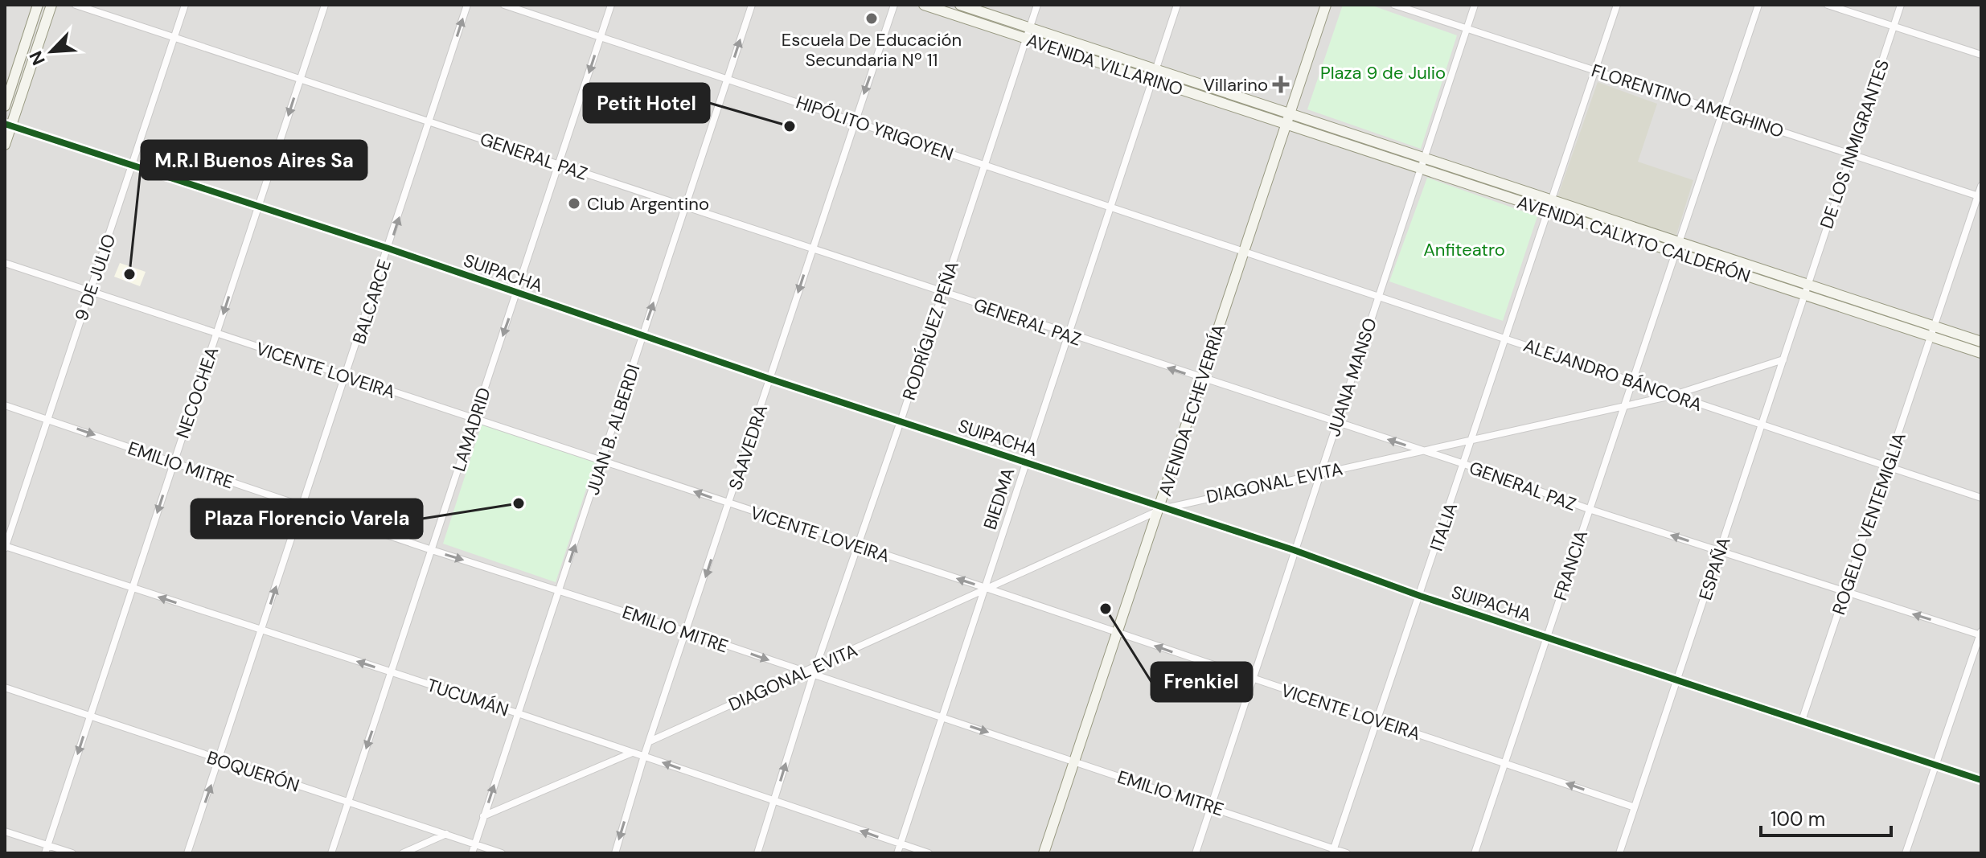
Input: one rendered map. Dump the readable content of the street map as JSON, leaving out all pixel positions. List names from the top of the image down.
{
  "streets": {
    "main road": ["AVENIDA VILLARINO", "AVENIDA CALIXTO CALDERÓN", "AVENIDA ECHEVERRÍA"],
    "street": [
      "FLORENTINO AMEGHINO",
      "HIPÓLITO YRIGOYEN",
      "DE LOS INMIGRANTES",
      "GENERAL PAZ",
      "SUIPACHA",
      "9 DE JULIO",
      "BALCARCE",
      "RODRÍGUEZ PEÑA",
      "VICENTE LOVEIRA",
      "ALEJANDRO BÁNCORA",
      "JUANA MANSO",
      "NECOCHEA",
      "LAMADRID",
      "JUAN B. ALBERDI",
      "SAAVEDRA",
      "EMILIO MITRE",
      "DIAGONAL EVITA",
      "BIEDMA",
      "ROGELIO VENTEMIGLIA",
      "ITALIA",
      "FRANCIA",
      "ESPAÑA",
      "TUCUMÁN",
      "BOQUERÓN"
    ]
  },
  "crossings": [
    ["AVENIDA VILLARINO", "AVENIDA CALIXTO CALDERÓN"],
    ["AVENIDA VILLARINO", "RODRÍGUEZ PEÑA"],
    ["AVENIDA VILLARINO", "AVENIDA ECHEVERRÍA"],
    ["AVENIDA VILLARINO", "BIEDMA"],
    ["FLORENTINO AMEGHINO", "DE LOS INMIGRANTES"],
    ["FLORENTINO AMEGHINO", "JUANA MANSO"],
    ["FLORENTINO AMEGHINO", "ROGELIO VENTEMIGLIA"],
    ["FLORENTINO AMEGHINO", "ITALIA"],
    ["FLORENTINO AMEGHINO", "FRANCIA"],
    ["HIPÓLITO YRIGOYEN", "RODRÍGUEZ PEÑA"],
    ["HIPÓLITO YRIGOYEN", "ALEJANDRO BÁNCORA"],
    ["HIPÓLITO YRIGOYEN", "AVENIDA ECHEVERRÍA"],
    ["HIPÓLITO YRIGOYEN", "LAMADRID"],
    ["HIPÓLITO YRIGOYEN", "JUAN B. ALBERDI"],
    ["HIPÓLITO YRIGOYEN", "SAAVEDRA"],
    ["HIPÓLITO YRIGOYEN", "BIEDMA"],
    ["DE LOS INMIGRANTES", "AVENIDA CALIXTO CALDERÓN"],
    ["DE LOS INMIGRANTES", "ESPAÑA"],
    ["GENERAL PAZ", "9 DE JULIO"],
    ["GENERAL PAZ", "BALCARCE"],
    ["GENERAL PAZ", "RODRÍGUEZ PEÑA"],
    ["GENERAL PAZ", "JUANA MANSO"],
    ["GENERAL PAZ", "NECOCHEA"],
    ["GENERAL PAZ", "AVENIDA ECHEVERRÍA"],
    ["GENERAL PAZ", "LAMADRID"],
    ["GENERAL PAZ", "JUAN B. ALBERDI"],
    ["GENERAL PAZ", "SAAVEDRA"],
    ["GENERAL PAZ", "DIAGONAL EVITA"],
    ["GENERAL PAZ", "BIEDMA"],
    ["GENERAL PAZ", "ROGELIO VENTEMIGLIA"],
    ["GENERAL PAZ", "ITALIA"],
    ["GENERAL PAZ", "FRANCIA"],
    ["GENERAL PAZ", "ESPAÑA"],
    ["AVENIDA CALIXTO CALDERÓN", "JUANA MANSO"],
    ["AVENIDA CALIXTO CALDERÓN", "AVENIDA ECHEVERRÍA"],
    ["AVENIDA CALIXTO CALDERÓN", "ROGELIO VENTEMIGLIA"],
    ["AVENIDA CALIXTO CALDERÓN", "ITALIA"],
    ["AVENIDA CALIXTO CALDERÓN", "FRANCIA"],
    ["AVENIDA CALIXTO CALDERÓN", "ESPAÑA"],
    ["SUIPACHA", "9 DE JULIO"],
    ["SUIPACHA", "BALCARCE"],
    ["SUIPACHA", "RODRÍGUEZ PEÑA"],
    ["SUIPACHA", "JUANA MANSO"],
    ["SUIPACHA", "NECOCHEA"],
    ["SUIPACHA", "AVENIDA ECHEVERRÍA"],
    ["SUIPACHA", "LAMADRID"],
    ["SUIPACHA", "JUAN B. ALBERDI"],
    ["SUIPACHA", "SAAVEDRA"],
    ["SUIPACHA", "DIAGONAL EVITA"],
    ["SUIPACHA", "BIEDMA"],
    ["SUIPACHA", "ROGELIO VENTEMIGLIA"],
    ["SUIPACHA", "ITALIA"],
    ["SUIPACHA", "FRANCIA"],
    ["SUIPACHA", "ESPAÑA"],
    ["9 DE JULIO", "VICENTE LOVEIRA"],
    ["9 DE JULIO", "EMILIO MITRE"],
    ["9 DE JULIO", "TUCUMÁN"],
    ["BALCARCE", "VICENTE LOVEIRA"],
    ["BALCARCE", "EMILIO MITRE"],
    ["BALCARCE", "TUCUMÁN"],
    ["BALCARCE", "BOQUERÓN"],
    ["RODRÍGUEZ PEÑA", "VICENTE LOVEIRA"],
    ["RODRÍGUEZ PEÑA", "EMILIO MITRE"],
    ["RODRÍGUEZ PEÑA", "DIAGONAL EVITA"],
    ["RODRÍGUEZ PEÑA", "TUCUMÁN"],
    ["VICENTE LOVEIRA", "JUANA MANSO"],
    ["VICENTE LOVEIRA", "NECOCHEA"],
    ["VICENTE LOVEIRA", "AVENIDA ECHEVERRÍA"],
    ["VICENTE LOVEIRA", "LAMADRID"],
    ["VICENTE LOVEIRA", "JUAN B. ALBERDI"],
    ["VICENTE LOVEIRA", "SAAVEDRA"],
    ["VICENTE LOVEIRA", "DIAGONAL EVITA"],
    ["VICENTE LOVEIRA", "BIEDMA"],
    ["VICENTE LOVEIRA", "ITALIA"],
    ["VICENTE LOVEIRA", "FRANCIA"],
    ["VICENTE LOVEIRA", "ESPAÑA"],
    ["ALEJANDRO BÁNCORA", "JUANA MANSO"],
    ["ALEJANDRO BÁNCORA", "AVENIDA ECHEVERRÍA"],
    ["ALEJANDRO BÁNCORA", "DIAGONAL EVITA"],
    ["ALEJANDRO BÁNCORA", "ROGELIO VENTEMIGLIA"],
    ["ALEJANDRO BÁNCORA", "ITALIA"],
    ["ALEJANDRO BÁNCORA", "FRANCIA"],
    ["ALEJANDRO BÁNCORA", "ESPAÑA"],
    ["JUANA MANSO", "EMILIO MITRE"],
    ["JUANA MANSO", "DIAGONAL EVITA"],
    ["NECOCHEA", "EMILIO MITRE"],
    ["NECOCHEA", "TUCUMÁN"],
    ["NECOCHEA", "BOQUERÓN"],
    ["AVENIDA ECHEVERRÍA", "EMILIO MITRE"],
    ["AVENIDA ECHEVERRÍA", "DIAGONAL EVITA"],
    ["LAMADRID", "EMILIO MITRE"],
    ["LAMADRID", "TUCUMÁN"],
    ["LAMADRID", "BOQUERÓN"],
    ["JUAN B. ALBERDI", "EMILIO MITRE"],
    ["JUAN B. ALBERDI", "TUCUMÁN"],
    ["JUAN B. ALBERDI", "BOQUERÓN"],
    ["SAAVEDRA", "EMILIO MITRE"],
    ["SAAVEDRA", "DIAGONAL EVITA"],
    ["SAAVEDRA", "TUCUMÁN"],
    ["EMILIO MITRE", "DIAGONAL EVITA"],
    ["EMILIO MITRE", "BIEDMA"],
    ["EMILIO MITRE", "ITALIA"],
    ["DIAGONAL EVITA", "BIEDMA"],
    ["DIAGONAL EVITA", "ITALIA"],
    ["DIAGONAL EVITA", "FRANCIA"],
    ["DIAGONAL EVITA", "ESPAÑA"],
    ["BIEDMA", "TUCUMÁN"]
  ],
  "one_way": [
    "BALCARCE",
    "NECOCHEA",
    "LAMADRID",
    "JUAN B. ALBERDI",
    "SAAVEDRA",
    "EMILIO MITRE",
    "TUCUMÁN"
  ],
  "parks": ["Plaza 9 de Julio", "Anfiteatro"],
  "places": {
    "other": [
      "Escuela De Educación Secundaria Nº 11",
      "Petit Hotel",
      "Club Argentino",
      "M.R.I Buenos Aires Sa",
      "Plaza Florencio Varela",
      "Frenkiel"
    ],
    "health": ["Villarino"]
  },
  "scale_bar": "100 m",
  "north": "bottom left"
}
